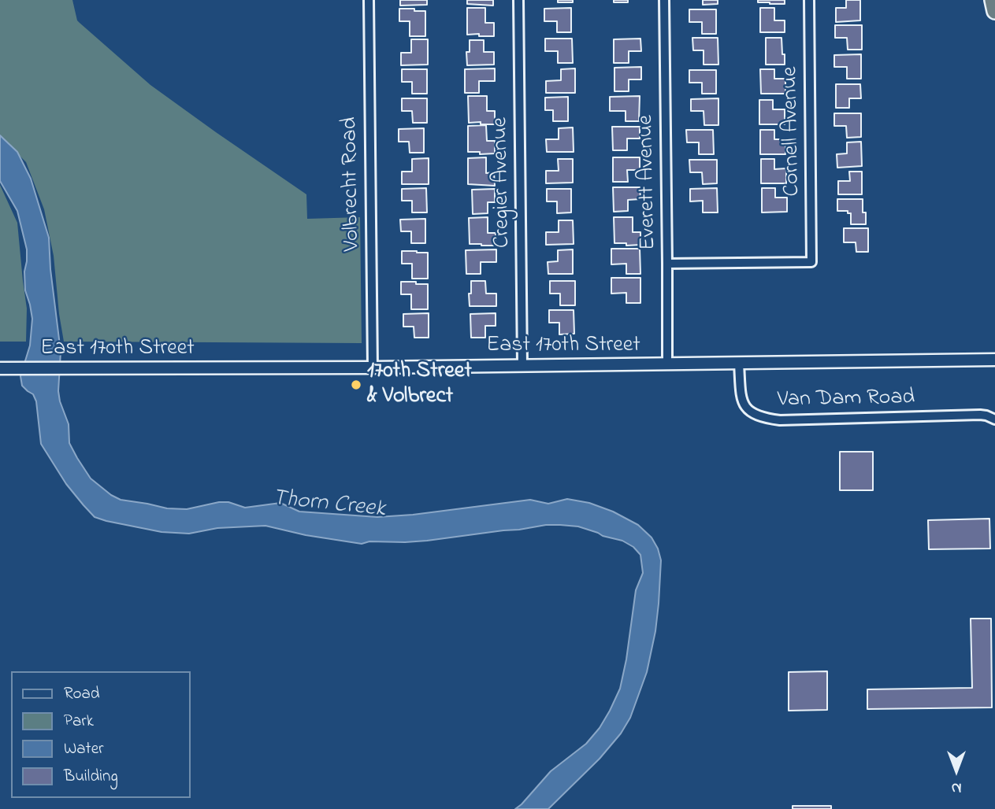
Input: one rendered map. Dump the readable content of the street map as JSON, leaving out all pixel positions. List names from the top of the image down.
{
  "streets": {
    "street": [
      "Cornell Avenue",
      "Cregier Avenue",
      "Everett Avenue",
      "Volbrecht Road",
      "East 170th Street",
      "Van Dam Road"
    ]
  },
  "crossings": [
    ["Cornell Avenue", "Everett Avenue"],
    ["Cregier Avenue", "East 170th Street"],
    ["Everett Avenue", "East 170th Street"],
    ["Volbrecht Road", "East 170th Street"],
    ["East 170th Street", "Van Dam Road"]
  ],
  "water": ["Thorn Creek"],
  "places": ["170th Street & Volbrect"],
  "legend": [
    "Road",
    "Park",
    "Water",
    "Building"
  ],
  "north": "bottom"
}
